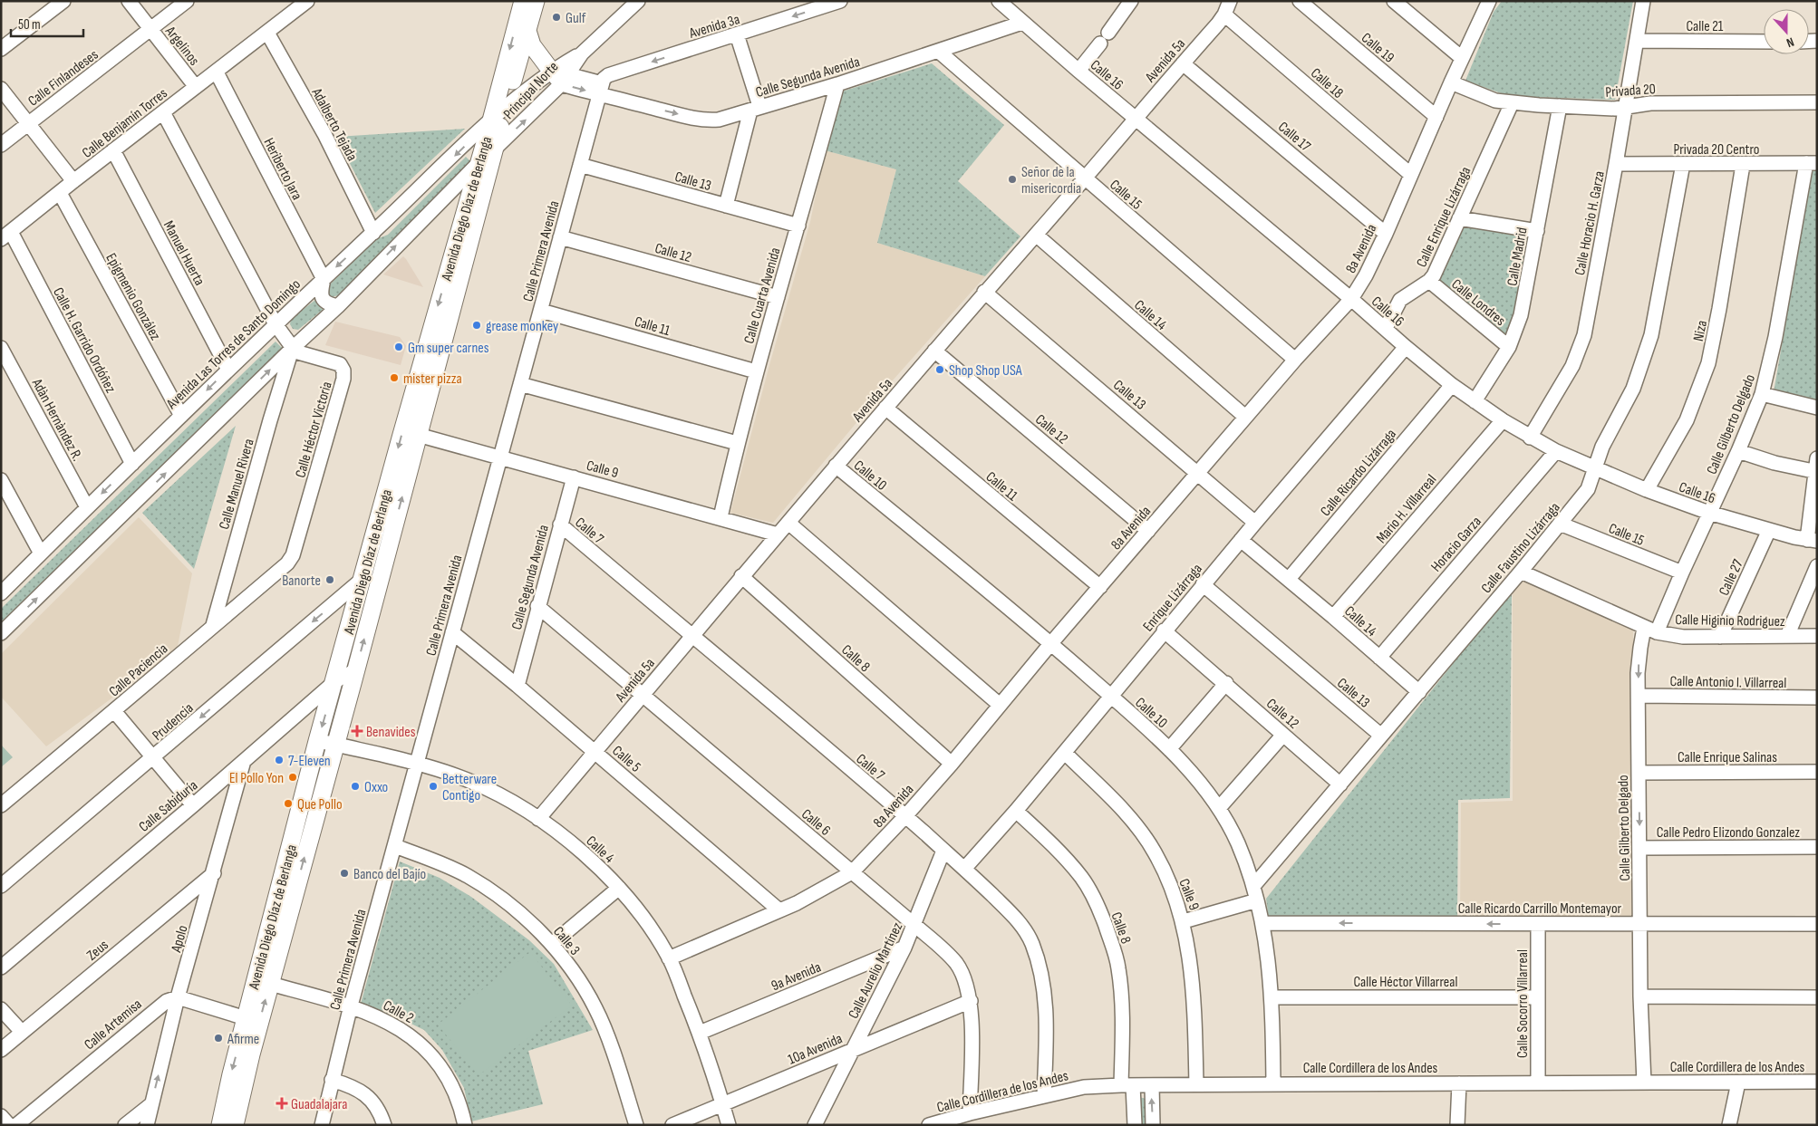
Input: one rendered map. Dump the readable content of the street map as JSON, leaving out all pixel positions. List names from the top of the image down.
{
  "streets": {
    "main road": ["Avenida Diego Díaz de Berlanga"],
    "street": [
      "Avenida 3a",
      "Calle 21",
      "Argelinos",
      "Calle 19",
      "Avenida 5a",
      "Calle 16",
      "Calle Segunda Avenida",
      "Calle Finlandeses",
      "Calle 18",
      "Principal Norte",
      "Privada 20",
      "Calle Benjamín Torres",
      "Adalberto Tejada",
      "Calle 17",
      "Privada 20 Centro",
      "Heriberto Jara",
      "Calle 13",
      "Calle 15",
      "Calle Enrique Lizárraga",
      "Calle Horacio H. Garza",
      "8a Avenida",
      "Calle Primera Avenida",
      "Calle 12",
      "Manuel Huerta",
      "Calle Madrid",
      "Calle Cuarta Avenida",
      "Epigmenio González",
      "Calle Londres",
      "Calle 14",
      "Calle 11",
      "Niza",
      "Calle H. Garrido Ordóñez",
      "Avenida Las Torres de Santo Domingo",
      "Adàn Hernàndez R.",
      "Calle Gilberto Delgado",
      "Calle Héctor Victoria",
      "Calle 9",
      "Calle Ricardo Lizárraga",
      "Calle 10",
      "Calle Manuel Rivera",
      "Mario H. Villarreal",
      "Calle 7",
      "Horacio Garza",
      "Calle Faustino Lizárraga",
      "Calle 27",
      "Enrique Lizárraga",
      "Calle Higinio Rodriguez",
      "Calle 8",
      "Calle Paciencia",
      "Calle Antonio I. Villarreal",
      "Prudencia",
      "Calle Enrique Salinas",
      "Calle 5",
      "Calle Sabiduría",
      "Calle 6",
      "Calle Pedro Elizondo Gonzalez",
      "Calle 4",
      "Calle Ricardo Carrillo Montemayor",
      "Apolo",
      "Calle 3",
      "Zeus",
      "Calle Aurelio Martínez",
      "9a Avenida",
      "Calle Héctor Villarreal",
      "Calle Socorro Villarreal",
      "Calle 2",
      "Calle Artemisa",
      "10a Avenida",
      "Calle Cordillera de los Andes"
    ]
  },
  "crossings": [
    ["Avenida 3a", "Calle Segunda Avenida"],
    ["Avenida 3a", "Calle Primera Avenida"],
    ["Calle 21", "Calle Horacio H. Garza"],
    ["Argelinos", "Calle Finlandeses"],
    ["Argelinos", "Calle Benjamín Torres"],
    ["Calle 19", "8a Avenida"],
    ["Avenida 5a", "Calle 16"],
    ["Avenida 5a", "Calle 18"],
    ["Avenida 5a", "Calle 17"],
    ["Avenida 5a", "Calle 13"],
    ["Avenida 5a", "Calle 15"],
    ["Avenida 5a", "Calle 12"],
    ["Avenida 5a", "Calle 14"],
    ["Avenida 5a", "Calle 11"],
    ["Avenida 5a", "Calle 9"],
    ["Avenida 5a", "Calle 10"],
    ["Avenida 5a", "Calle 7"],
    ["Avenida 5a", "Calle 8"],
    ["Avenida 5a", "Calle 5"],
    ["Avenida 5a", "Calle 6"],
    ["Avenida 5a", "Calle 4"],
    ["Calle 16", "Calle Segunda Avenida"],
    ["Calle 16", "Calle Enrique Lizárraga"],
    ["Calle 16", "Calle Horacio H. Garza"],
    ["Calle 16", "8a Avenida"],
    ["Calle 16", "Calle Madrid"],
    ["Calle 16", "Niza"],
    ["Calle 16", "Calle Gilberto Delgado"],
    ["Calle 16", "Calle Ricardo Lizárraga"],
    ["Calle 16", "Mario H. Villarreal"],
    ["Calle 16", "Horacio Garza"],
    ["Calle 16", "Calle Faustino Lizárraga"],
    ["Calle 16", "Calle 27"],
    ["Calle 16", "Enrique Lizárraga"],
    ["Calle Segunda Avenida", "Principal Norte"],
    ["Calle Segunda Avenida", "Calle 15"],
    ["Calle Segunda Avenida", "Calle Primera Avenida"],
    ["Calle Segunda Avenida", "Calle Cuarta Avenida"],
    ["Calle Segunda Avenida", "Calle 9"],
    ["Calle Segunda Avenida", "Calle 7"],
    ["Calle Segunda Avenida", "Calle 5"],
    ["Calle Segunda Avenida", "Calle 6"],
    ["Calle 18", "8a Avenida"],
    ["Principal Norte", "Avenida Diego Díaz de Berlanga"],
    ["Principal Norte", "Avenida Las Torres de Santo Domingo"],
    ["Privada 20", "Calle Enrique Lizárraga"],
    ["Privada 20", "Calle Horacio H. Garza"],
    ["Privada 20", "8a Avenida"],
    ["Privada 20", "Calle Madrid"],
    ["Calle Benjamín Torres", "Adalberto Tejada"],
    ["Calle Benjamín Torres", "Heriberto Jara"],
    ["Calle Benjamín Torres", "Manuel Huerta"],
    ["Calle Benjamín Torres", "Epigmenio González"],
    ["Calle Benjamín Torres", "Calle H. Garrido Ordóñez"],
    ["Adalberto Tejada", "Avenida Las Torres de Santo Domingo"],
    ["Calle 17", "8a Avenida"],
    ["Privada 20 Centro", "Calle Horacio H. Garza"],
    ["Privada 20 Centro", "Niza"],
    ["Privada 20 Centro", "Calle Gilberto Delgado"],
    ["Privada 20 Centro", "Calle Faustino Lizárraga"],
    ["Heriberto Jara", "Avenida Las Torres de Santo Domingo"],
    ["Calle 13", "8a Avenida"],
    ["Calle 13", "Calle Primera Avenida"],
    ["Calle 13", "Calle Cuarta Avenida"],
    ["Calle 13", "Calle Faustino Lizárraga"],
    ["Calle 13", "Enrique Lizárraga"],
    ["Calle 15", "8a Avenida"],
    ["Calle 15", "Calle Gilberto Delgado"],
    ["Calle 15", "Calle Faustino Lizárraga"],
    ["Avenida Diego Díaz de Berlanga", "Avenida Las Torres de Santo Domingo"],
    ["Avenida Diego Díaz de Berlanga", "Calle 9"],
    ["Avenida Diego Díaz de Berlanga", "Prudencia"],
    ["Avenida Diego Díaz de Berlanga", "Calle Sabiduría"],
    ["Avenida Diego Díaz de Berlanga", "Calle 4"],
    ["Avenida Diego Díaz de Berlanga", "Calle 2"],
    ["Calle Enrique Lizárraga", "Calle Londres"],
    ["8a Avenida", "Calle 12"],
    ["8a Avenida", "Calle 14"],
    ["8a Avenida", "Calle 11"],
    ["8a Avenida", "Calle 10"],
    ["8a Avenida", "Calle 7"],
    ["8a Avenida", "Calle 8"],
    ["8a Avenida", "Calle 5"],
    ["8a Avenida", "Calle 6"],
    ["8a Avenida", "Calle 4"],
    ["Calle Primera Avenida", "Calle 12"],
    ["Calle Primera Avenida", "Calle 11"],
    ["Calle Primera Avenida", "Calle 9"],
    ["Calle Primera Avenida", "Calle 5"],
    ["Calle Primera Avenida", "Calle 4"],
    ["Calle Primera Avenida", "Calle 3"],
    ["Calle Primera Avenida", "Calle 2"],
    ["Calle 12", "Calle Cuarta Avenida"],
    ["Calle 12", "Calle Faustino Lizárraga"],
    ["Calle 12", "Enrique Lizárraga"],
    ["Manuel Huerta", "Avenida Las Torres de Santo Domingo"],
    ["Calle Madrid", "Calle Londres"],
    ["Calle Cuarta Avenida", "Calle 11"],
    ["Calle Cuarta Avenida", "Calle 9"],
    ["Epigmenio González", "Avenida Las Torres de Santo Domingo"],
    ["Calle 14", "Calle Ricardo Lizárraga"],
    ["Calle 14", "Mario H. Villarreal"],
    ["Calle 14", "Horacio Garza"],
    ["Calle 14", "Calle Faustino Lizárraga"],
    ["Calle 14", "Enrique Lizárraga"],
    ["Calle H. Garrido Ordóñez", "Avenida Las Torres de Santo Domingo"],
    ["Avenida Las Torres de Santo Domingo", "Adàn Hernàndez R."],
    ["Calle Gilberto Delgado", "Calle Higinio Rodriguez"],
    ["Calle Gilberto Delgado", "Calle Antonio I. Villarreal"],
    ["Calle Gilberto Delgado", "Calle Enrique Salinas"],
    ["Calle Gilberto Delgado", "Calle Pedro Elizondo Gonzalez"],
    ["Calle Gilberto Delgado", "Calle Ricardo Carrillo Montemayor"],
    ["Calle Gilberto Delgado", "Calle Cordillera de los Andes"],
    ["Calle Héctor Victoria", "Calle Manuel Rivera"],
    ["Calle Héctor Victoria", "Calle Paciencia"],
    ["Calle 9", "Enrique Lizárraga"],
    ["Calle 9", "Calle Cordillera de los Andes"],
    ["Calle 10", "Calle Faustino Lizárraga"],
    ["Calle 10", "Enrique Lizárraga"],
    ["Calle 10", "Calle Ricardo Carrillo Montemayor"],
    ["Calle 10", "Calle Héctor Villarreal"],
    ["Calle 10", "Calle Cordillera de los Andes"],
    ["Calle Manuel Rivera", "Calle Paciencia"],
    ["Calle 7", "Enrique Lizárraga"],
    ["Calle 7", "Calle Aurelio Martínez"],
    ["Calle 7", "Calle Cordillera de los Andes"],
    ["Calle Faustino Lizárraga", "Calle Higinio Rodriguez"],
    ["Calle 27", "Calle Higinio Rodriguez"],
    ["Enrique Lizárraga", "Calle 8"],
    ["Calle 8", "Calle Cordillera de los Andes"],
    ["Calle Sabiduría", "Apolo"],
    ["Calle 6", "Calle Aurelio Martínez"],
    ["Calle 6", "10a Avenida"],
    ["Calle 6", "Calle Cordillera de los Andes"],
    ["Calle 4", "9a Avenida"],
    ["Calle 4", "10a Avenida"],
    ["Calle Ricardo Carrillo Montemayor", "Calle Socorro Villarreal"],
    ["Apolo", "Zeus"],
    ["Apolo", "Calle Artemisa"],
    ["Calle Aurelio Martínez", "9a Avenida"],
    ["Calle Aurelio Martínez", "10a Avenida"],
    ["Calle Héctor Villarreal", "Calle Socorro Villarreal"],
    ["Calle Socorro Villarreal", "Calle Cordillera de los Andes"]
  ],
  "one_way": ["Avenida 3a", "Prudencia", "Calle Ricardo Carrillo Montemayor"],
  "places": {
    "other": [
      "Gulf",
      "Señor de la misericordia",
      "grease monkey",
      "Gm super carnes",
      "Shop Shop USA",
      "mister pizza",
      "Banorte",
      "7-Eleven",
      "El Pollo Yon",
      "Oxxo",
      "Betterware Contigo",
      "Que Pollo",
      "Banco del Bajío",
      "Afirme"
    ],
    "health": ["Benavides", "Guadalajara"]
  },
  "scale_bar": "50 m",
  "north": "bottom"
}
